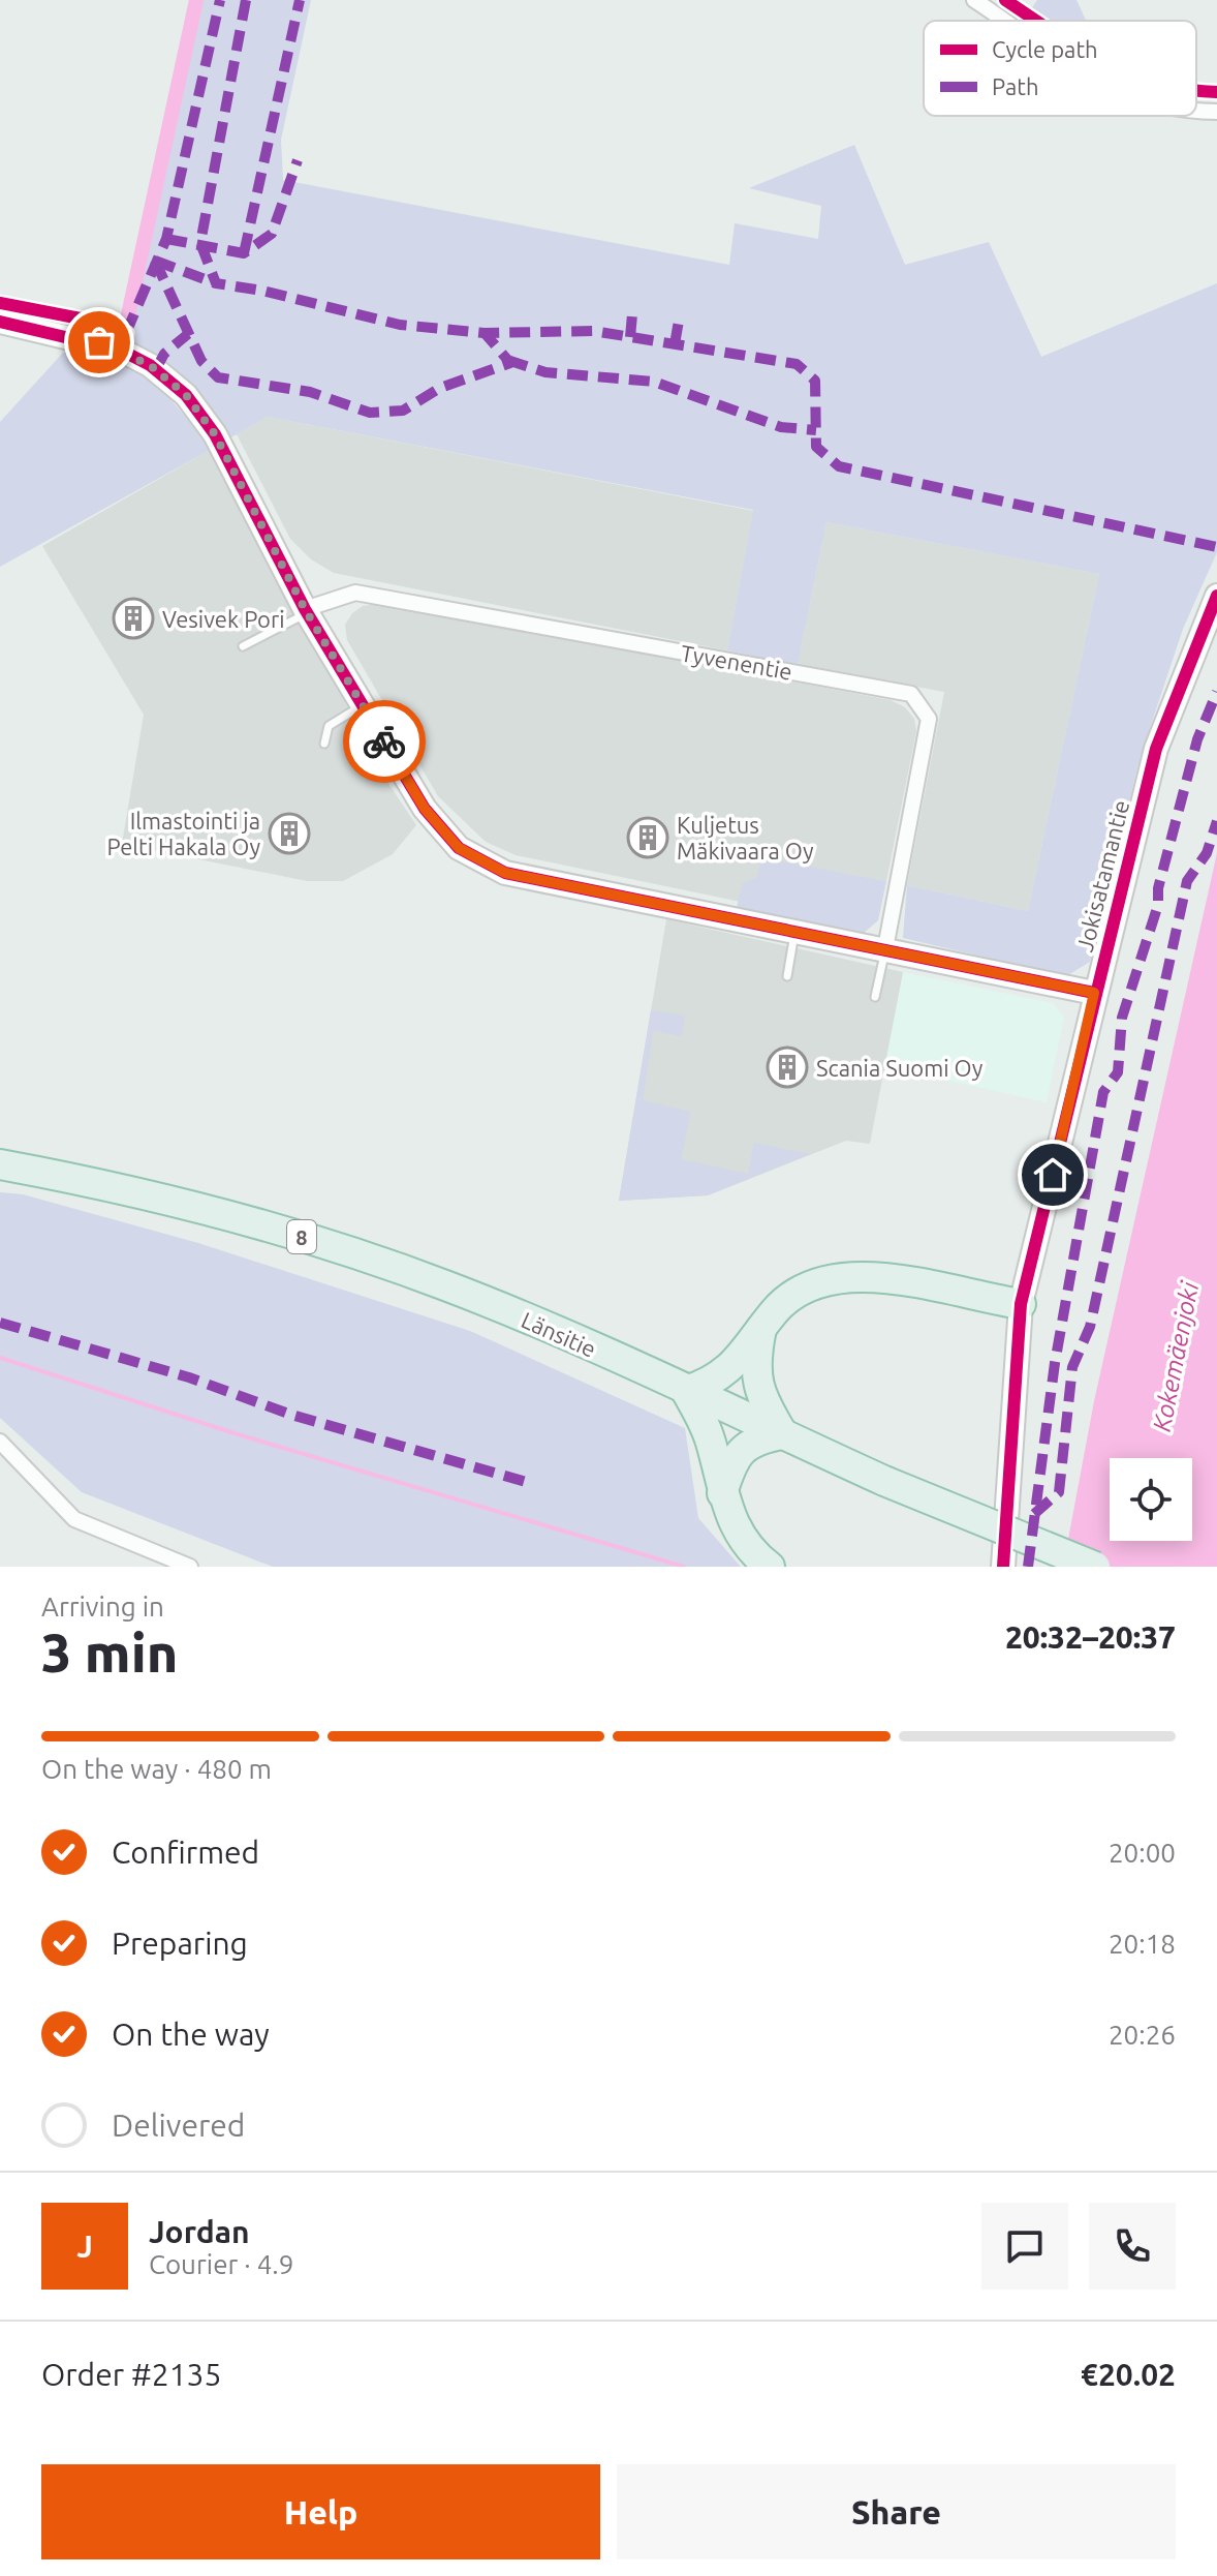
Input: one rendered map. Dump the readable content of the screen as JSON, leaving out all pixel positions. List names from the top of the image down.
{
  "streets": {
    "highway": ["8", "Länsitie"],
    "street": ["Tyvenentie", "Jokisatamantie"]
  },
  "water": ["Kokemäenjoki"],
  "places": {
    "building": [
      "Vesivek Pori",
      "Ilmastointi ja Pelti Hakala Oy",
      "Kuljetus Mäkivaara Oy",
      "Scania Suomi Oy"
    ]
  },
  "legend": ["Cycle path", "Path"],
  "page": {
    "heading": ["3 min", "Arriving in", "20:32–20:37"],
    "panel": [
      "Jordan",
      "Courier · 4.9",
      "Order #2135",
      "€20.02"
    ],
    "bar": "On the way · 480 m",
    "list": [
      ["Confirmed", "20:00"],
      ["Preparing", "20:18"],
      ["On the way", "20:26"],
      "Delivered"
    ],
    "round": "J",
    "buttons": ["Help", "Share"]
  }
}
